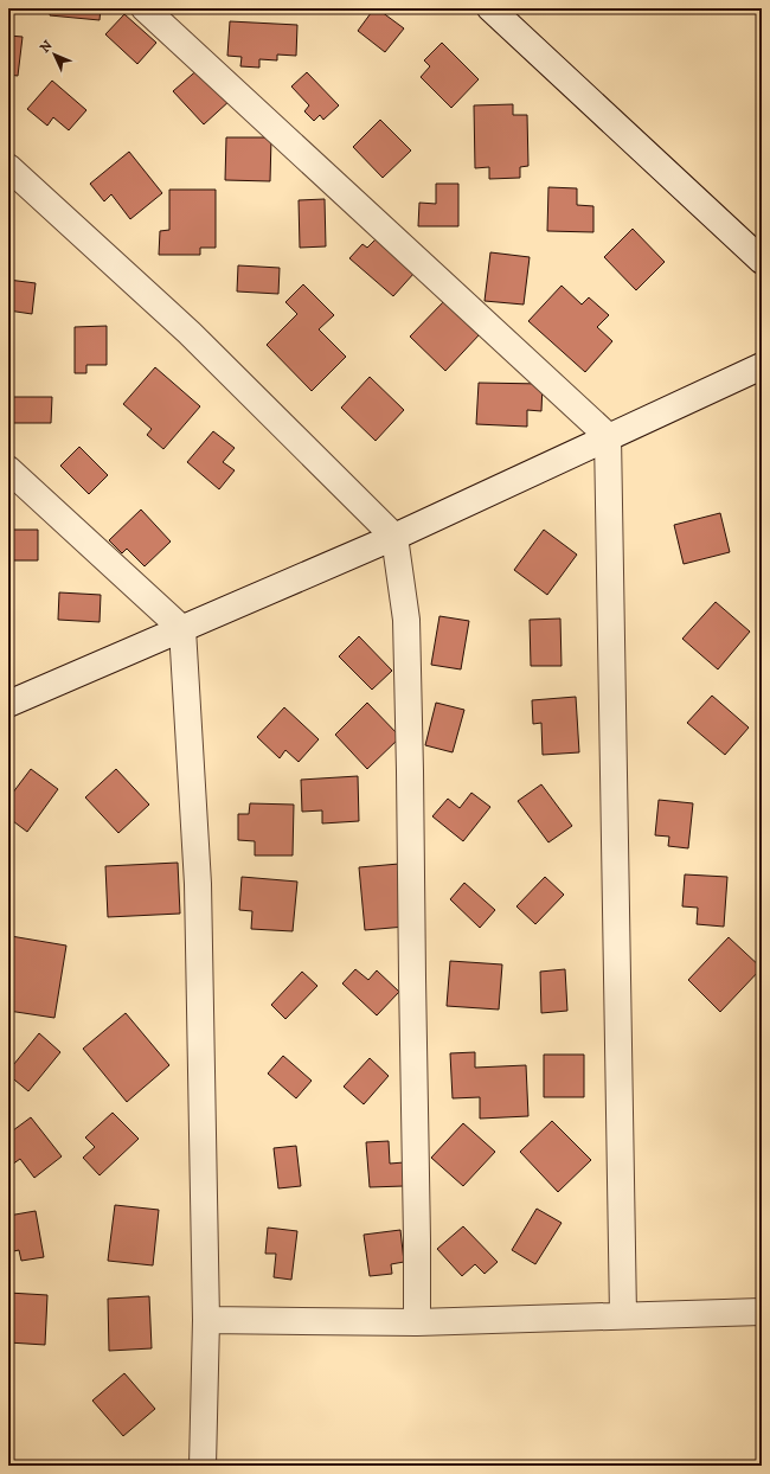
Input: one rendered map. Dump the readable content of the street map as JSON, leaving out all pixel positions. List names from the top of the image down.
{
  "north": "top left"
}
